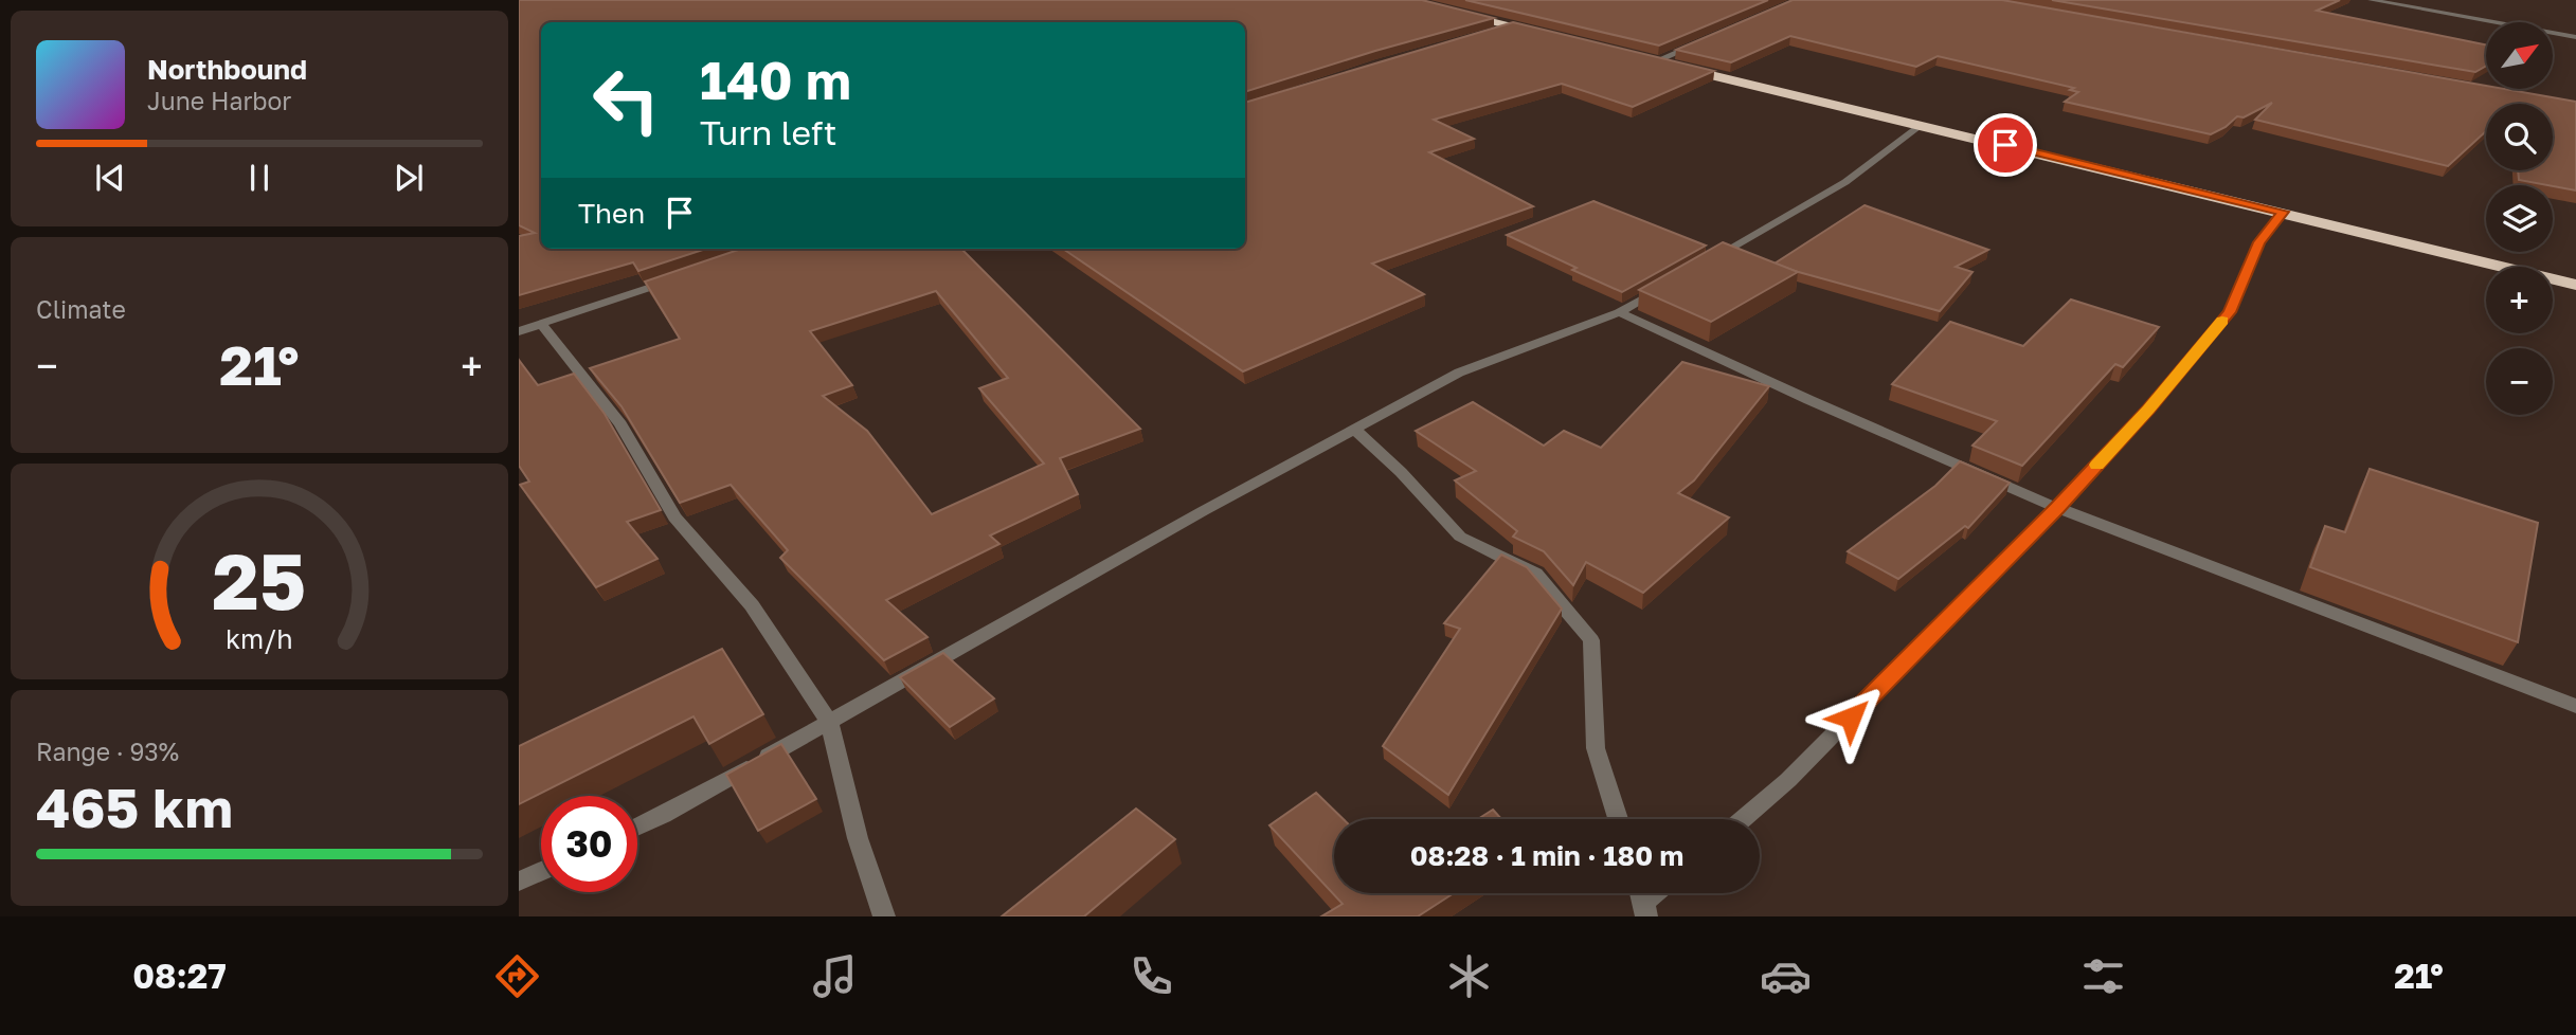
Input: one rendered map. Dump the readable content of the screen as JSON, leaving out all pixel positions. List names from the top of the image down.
{
  "north": "top right",
  "page": {
    "map_buttons": ["+", "−"],
    "turn": ["140 m", "Turn left"],
    "song": ["Northbound", "June Harbor"],
    "then": "Then",
    "tile": [
      "Climate",
      ["Range · 93%", "465 km"]
    ],
    "heat": ["−", "21°", "+"],
    "limit": "30",
    "trip": "08:28 · 1 min · 180 m",
    "tabs": ["08:27", "21°"],
    "gauge": ["25", "km/h"]
  }
}
